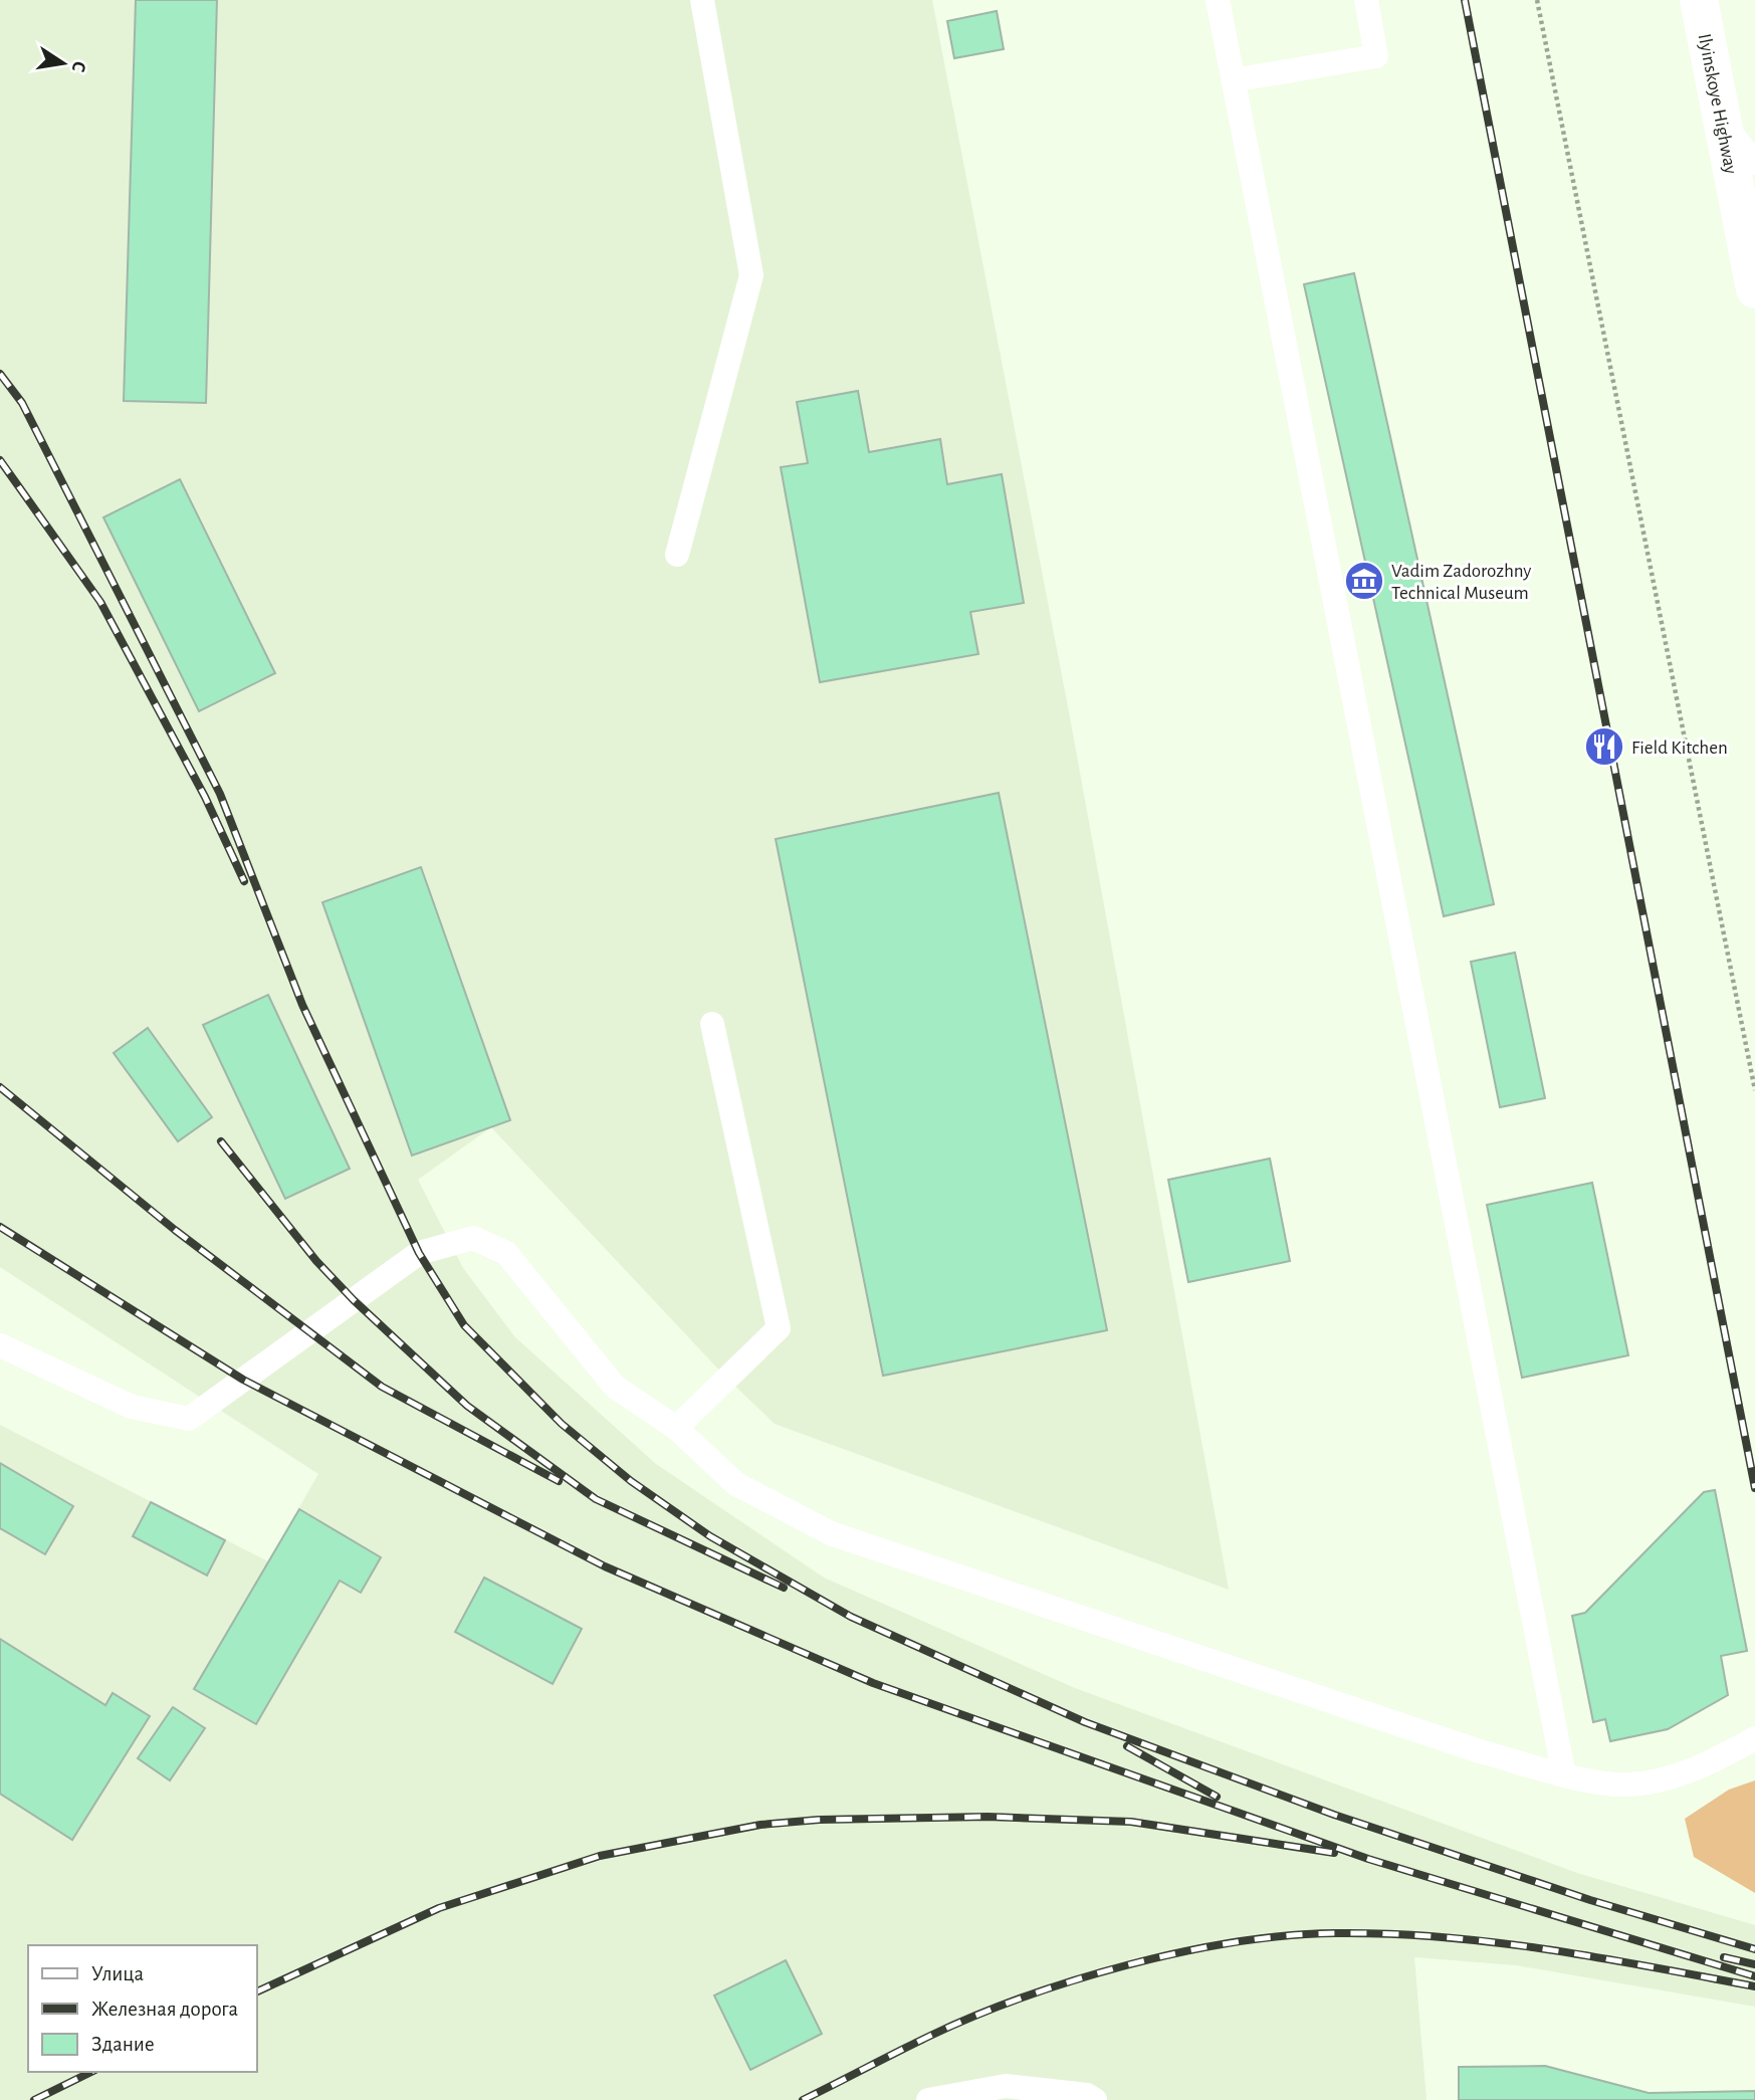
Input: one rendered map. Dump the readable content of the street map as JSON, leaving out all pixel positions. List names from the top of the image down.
{
  "streets": {
    "main road": ["Ilyinskoye Highway"]
  },
  "places": {
    "museum": ["Vadim Zadorozhny Technical Museum"],
    "restaurant": ["Field Kitchen"]
  },
  "legend": ["Улица", "Железная дорога", "Здание"],
  "north": "right"
}
